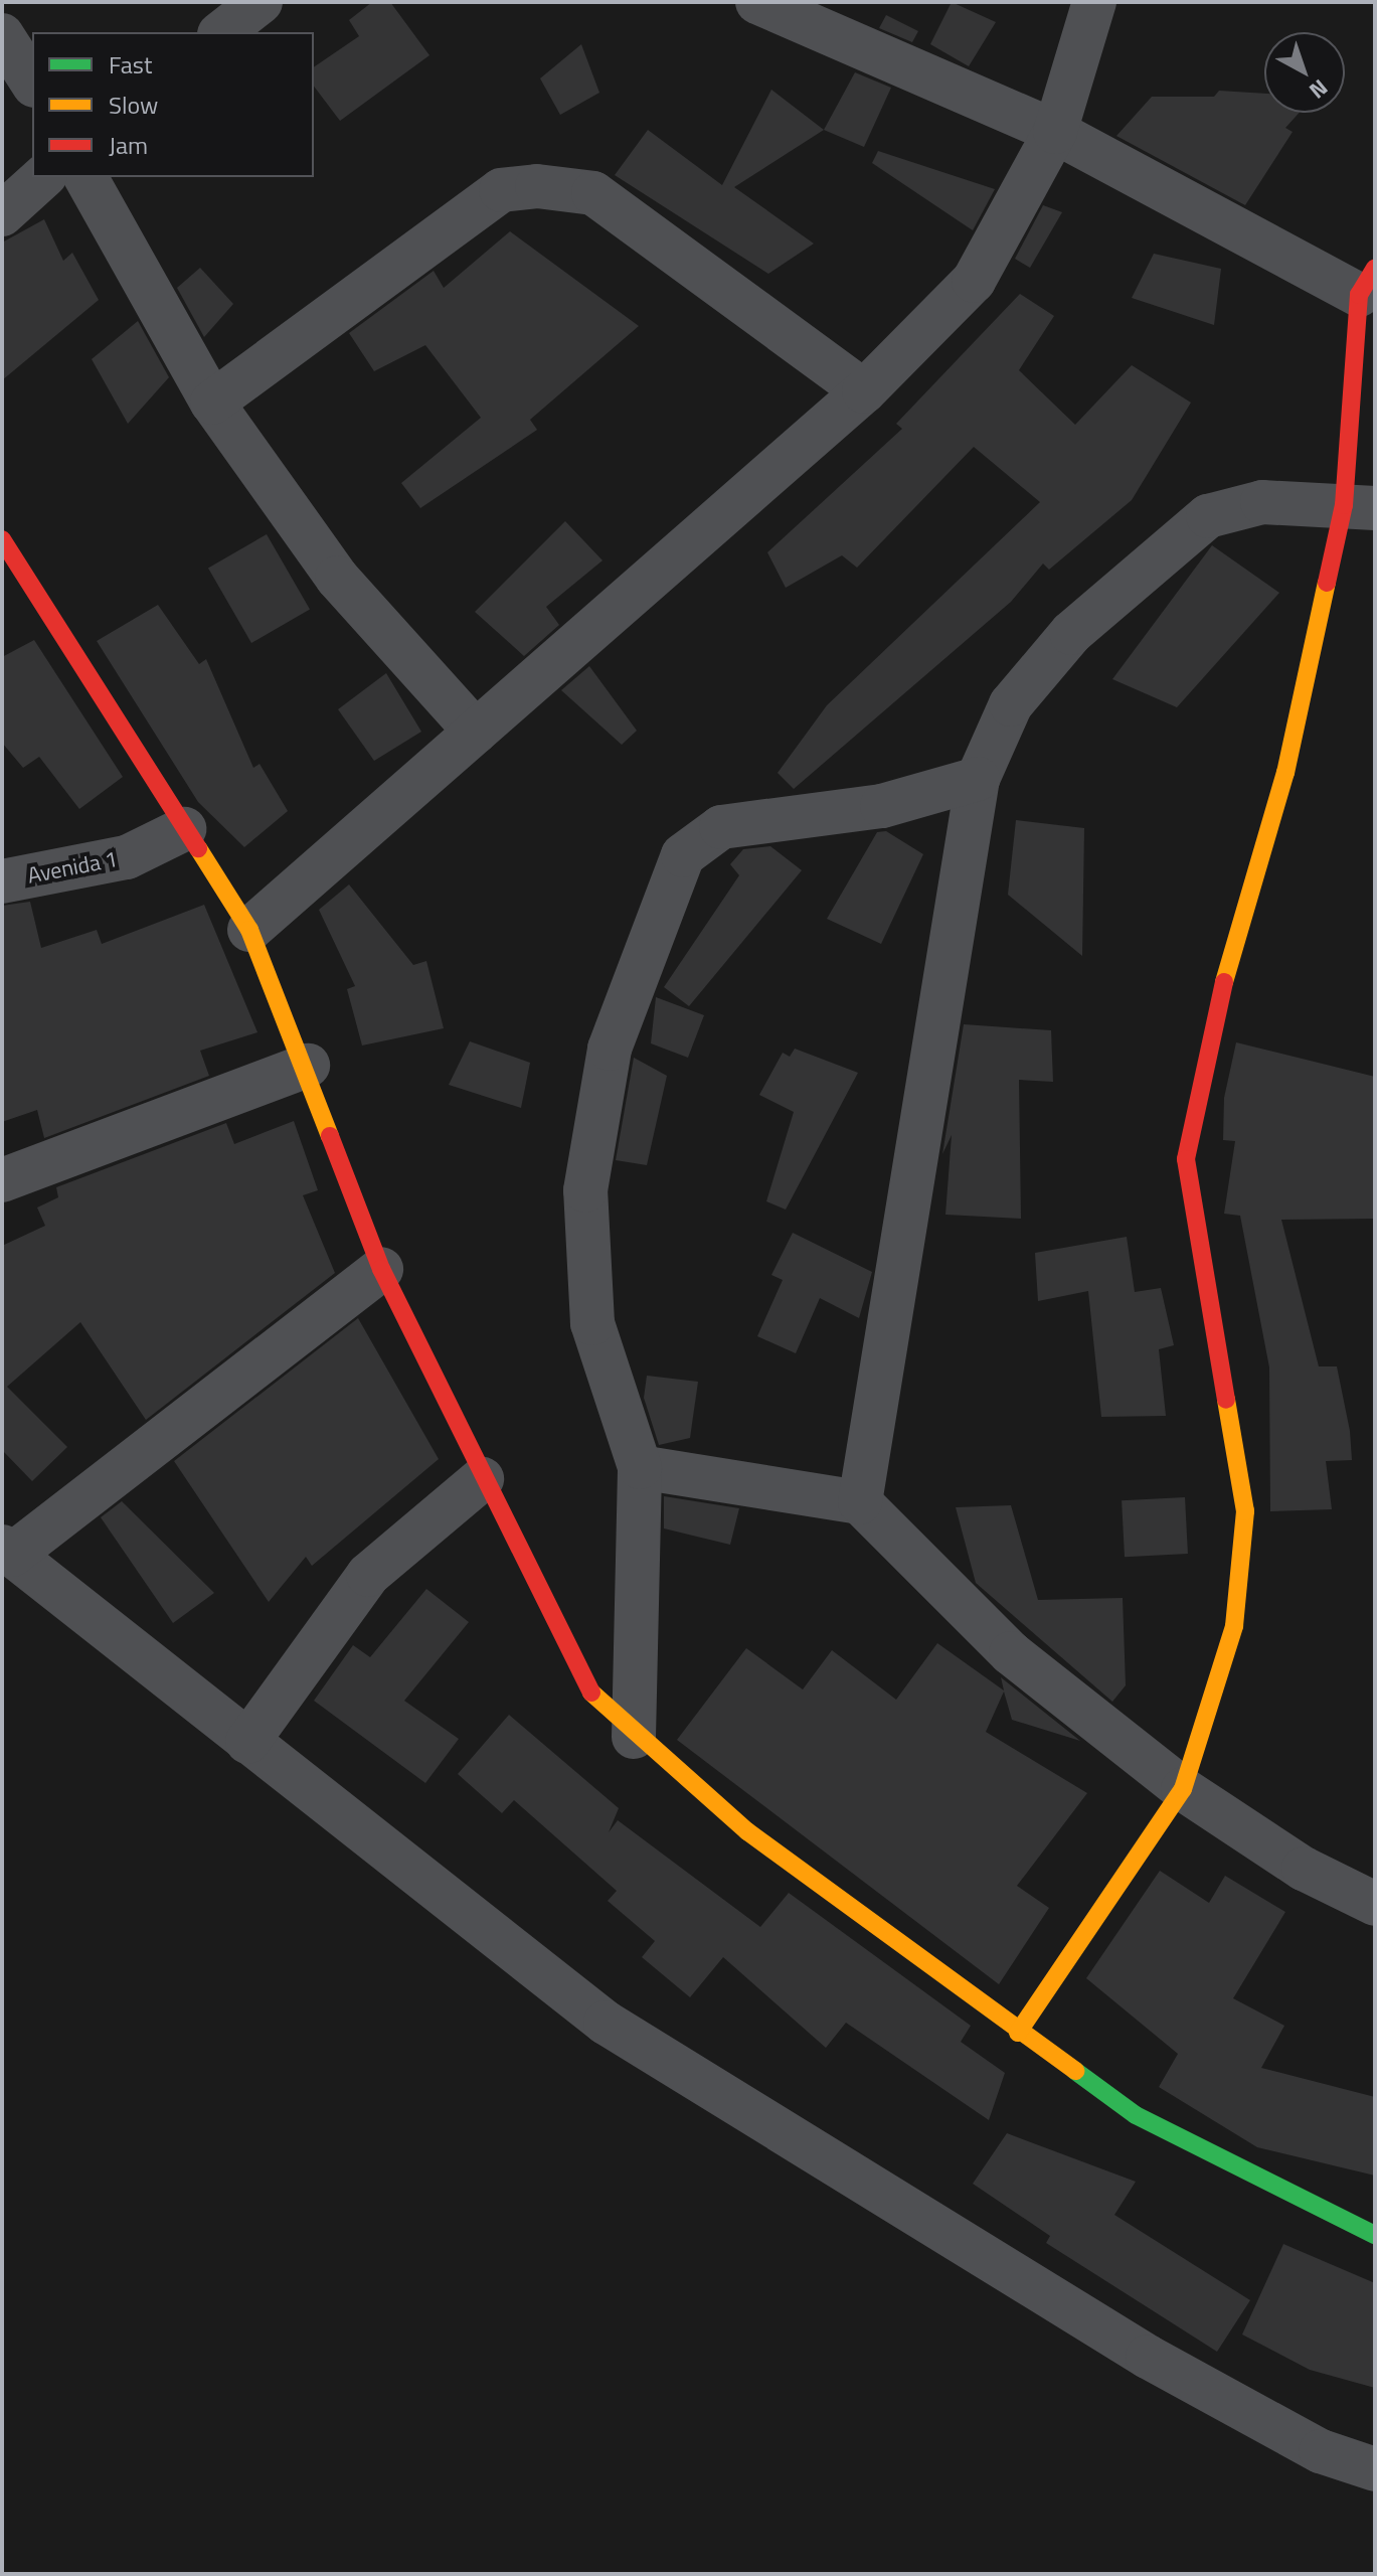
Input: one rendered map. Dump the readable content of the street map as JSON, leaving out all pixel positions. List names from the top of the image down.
{
  "streets": {
    "street": ["Avenida 1"]
  },
  "legend": ["Fast", "Slow", "Jam"],
  "north": "bottom right"
}
